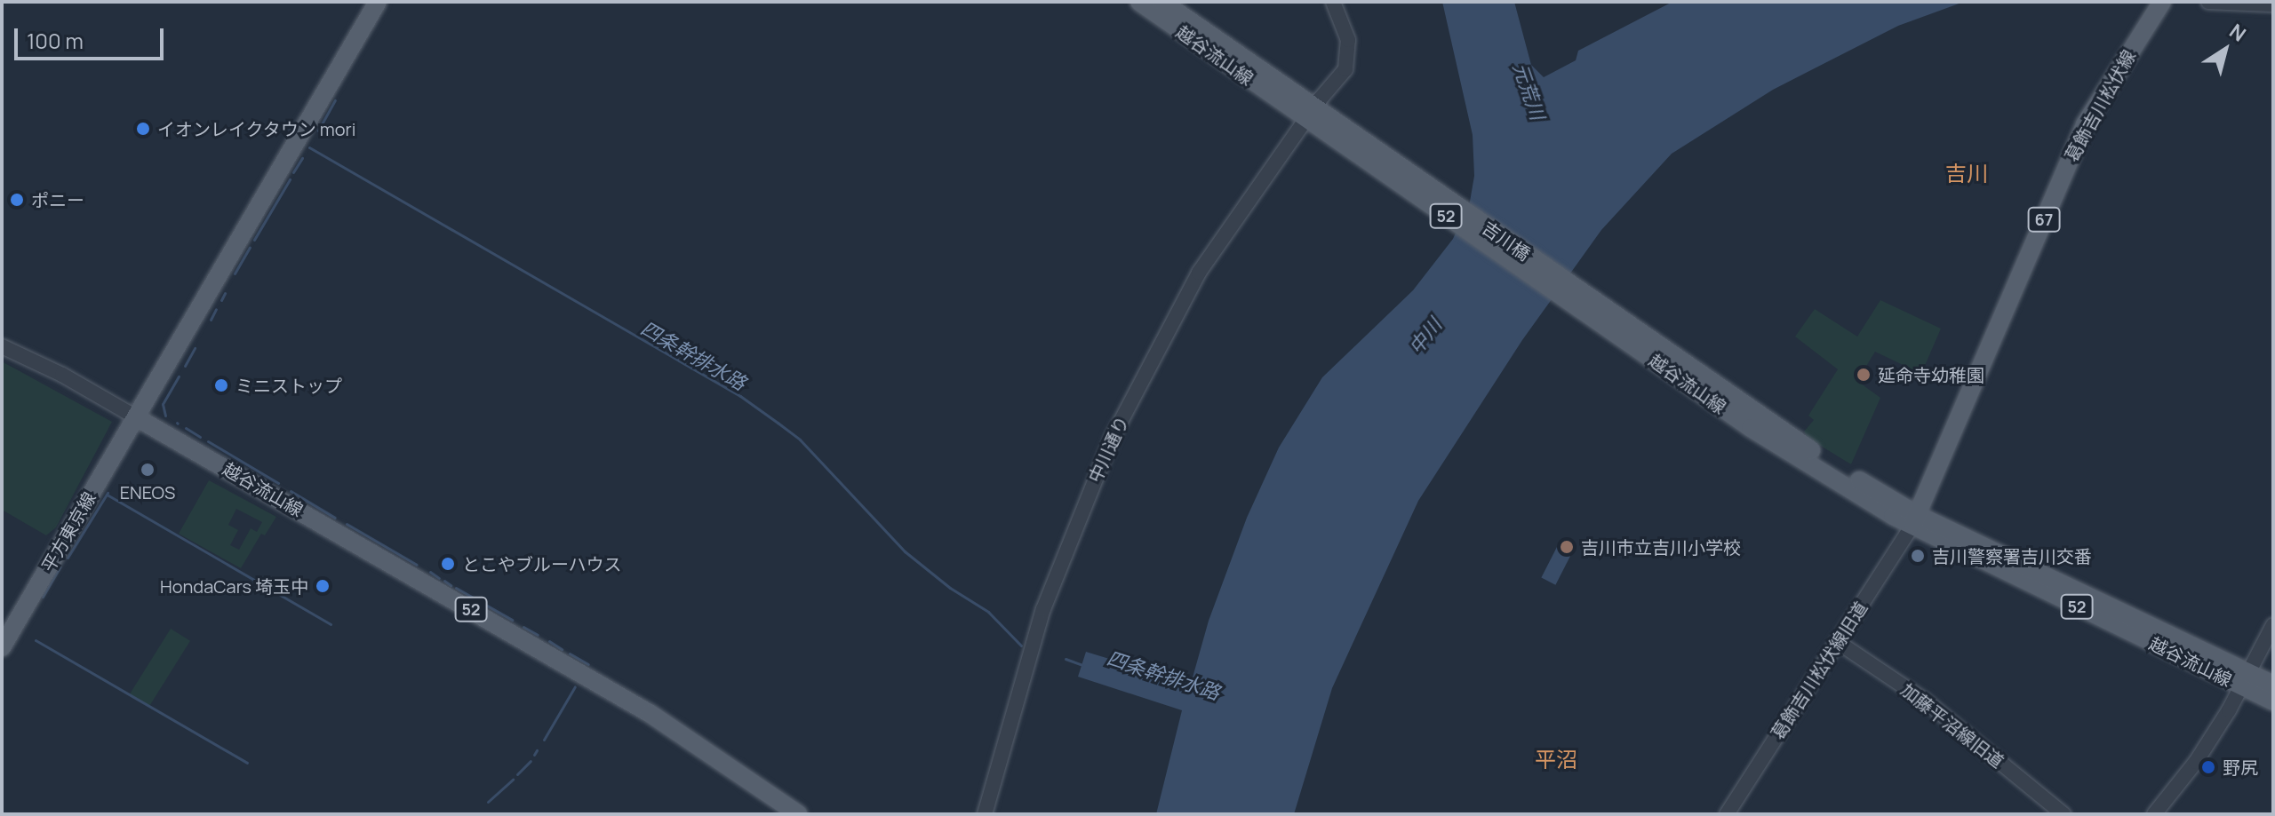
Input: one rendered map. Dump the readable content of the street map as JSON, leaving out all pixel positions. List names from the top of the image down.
{
  "streets": {
    "main road": [
      "越谷流山線",
      "葛飾吉川松伏線",
      "52",
      "67",
      "吉川橋",
      "平方東京線"
    ],
    "street": ["中川通り", "葛飾吉川松伏線旧道", "加藤平沼線旧道"]
  },
  "crossings": [
    ["越谷流山線", "葛飾吉川松伏線"],
    ["越谷流山線", "吉川橋"],
    ["越谷流山線", "中川通り"],
    ["越谷流山線", "平方東京線"],
    ["越谷流山線", "葛飾吉川松伏線旧道"],
    ["葛飾吉川松伏線", "葛飾吉川松伏線旧道"],
    ["吉川橋", "中川通り"],
    ["葛飾吉川松伏線旧道", "加藤平沼線旧道"]
  ],
  "districts": ["吉川", "平沼"],
  "water": ["元荒川", "中川", "四条幹排水路"],
  "places": [
    "イオンレイクタウン mori",
    "ポニー",
    "延命寺幼稚園",
    "ミニストップ",
    "ENEOS",
    "吉川市立吉川小学校",
    "吉川警察署吉川交番",
    "とこやブルーハウス",
    "HondaCars 埼玉中",
    "野尻"
  ],
  "scale_bar": "100 m",
  "north": "top right"
}
